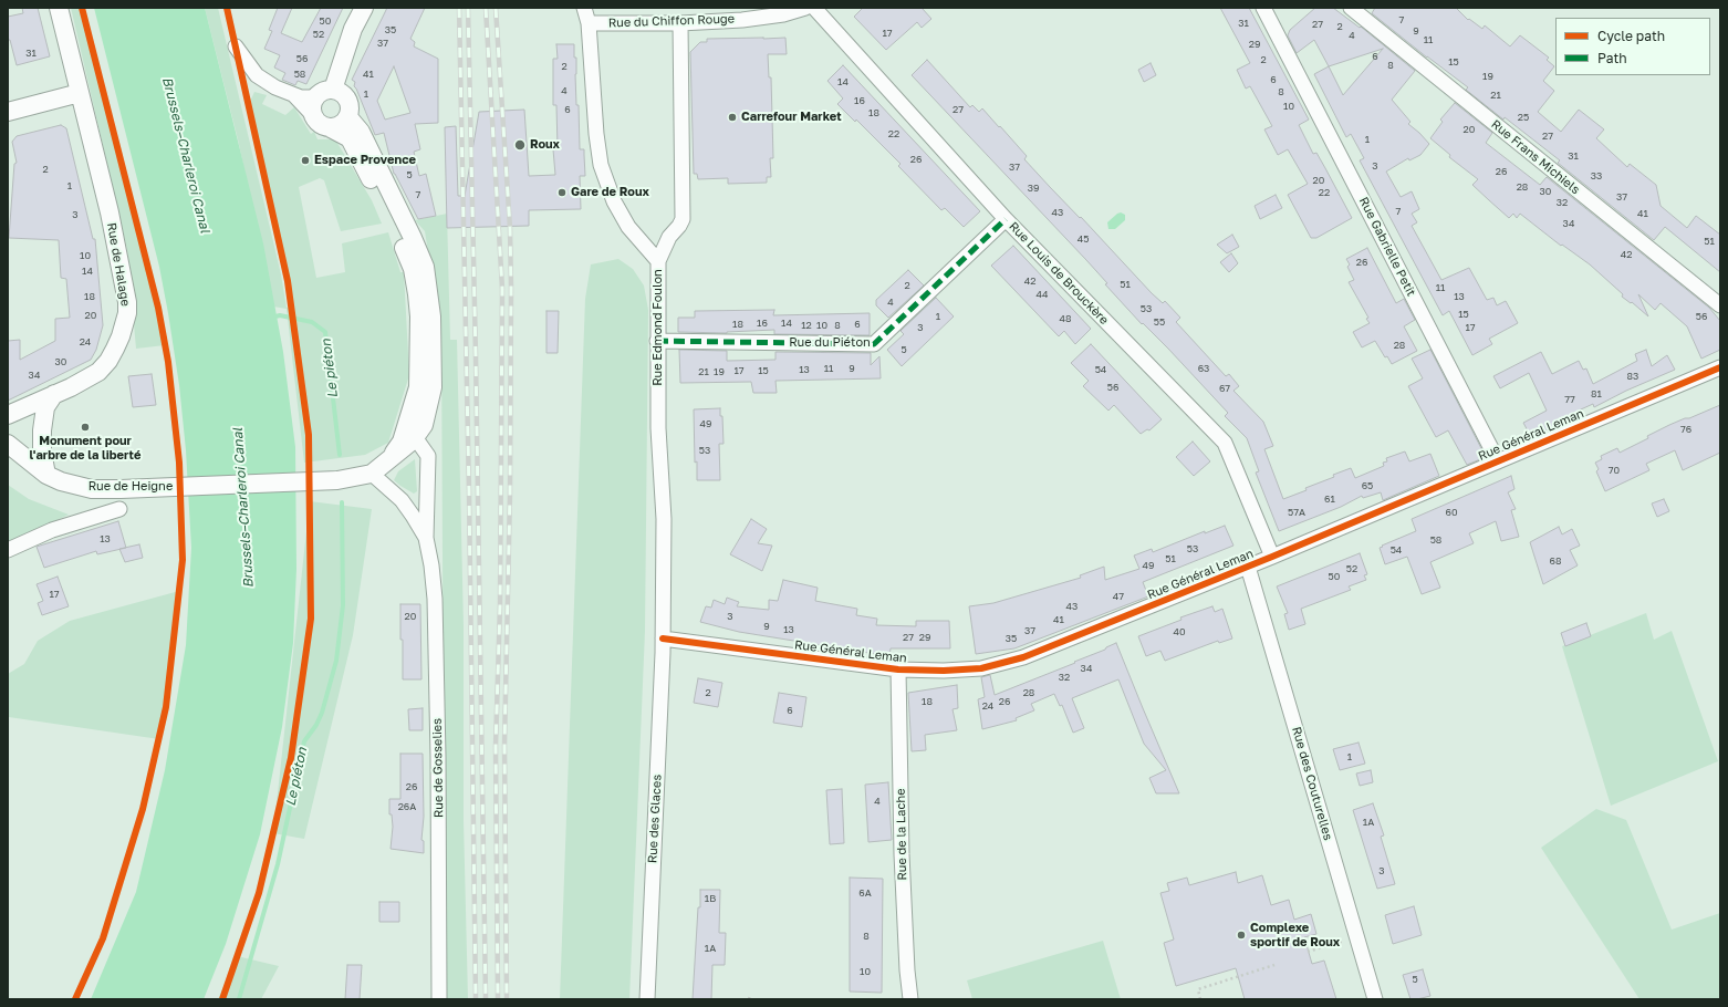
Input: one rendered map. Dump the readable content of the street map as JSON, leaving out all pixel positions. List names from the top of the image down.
{
  "streets": {
    "street": [
      "Rue du Chiffon Rouge",
      "Rue Frans Michiels",
      "Rue Gabrielle Petit",
      "Rue de Halage",
      "Rue Louis de Brouckère",
      "Rue Edmond Foulon",
      "Rue du Piéton",
      "Rue Général Leman",
      "Rue de Heigne",
      "Rue de Gosselies",
      "Rue des Couturelles",
      "Rue des Glaces",
      "Rue de la Lache"
    ]
  },
  "crossings": [
    ["Rue du Chiffon Rouge", "Rue Edmond Foulon"],
    ["Rue Gabrielle Petit", "Rue Général Leman"],
    ["Rue Louis de Brouckère", "Rue du Piéton"],
    ["Rue Louis de Brouckère", "Rue Général Leman"],
    ["Rue Edmond Foulon", "Rue du Piéton"],
    ["Rue Edmond Foulon", "Rue Général Leman"],
    ["Rue Edmond Foulon", "Rue des Glaces"],
    ["Rue Général Leman", "Rue des Couturelles"],
    ["Rue Général Leman", "Rue des Glaces"],
    ["Rue Général Leman", "Rue de la Lache"],
    ["Rue de Heigne", "Rue de Gosselies"]
  ],
  "water": ["Brussels–Charleroi Canal", "Le piéton"],
  "places": [
    "Carrefour Market",
    "Roux",
    "Espace Provence",
    "Gare de Roux",
    "Monument pour l'arbre de la liberté",
    "Complexe sportif de Roux"
  ],
  "house_numbers": [
    "7",
    "50",
    "31",
    "27",
    "2",
    "35",
    "9",
    "17",
    "52",
    "4",
    "11",
    "37",
    "29",
    "31",
    "6",
    "56",
    "2",
    "15",
    "8",
    "2",
    "58",
    "41",
    "19",
    "6",
    "14",
    "4",
    "8",
    "1",
    "21",
    "16",
    "10",
    "6",
    "27",
    "18",
    "25",
    "20",
    "22",
    "27",
    "1",
    "31",
    "26",
    "3",
    "37",
    "2",
    "26",
    "5",
    "33",
    "20",
    "1",
    "28",
    "39",
    "30",
    "22",
    "7",
    "37",
    "32",
    "7",
    "43",
    "41",
    "3",
    "34",
    "45",
    "51",
    "42",
    "10",
    "26",
    "14",
    "42",
    "51",
    "2",
    "11",
    "44",
    "18",
    "13",
    "4",
    "53",
    "15",
    "20",
    "1",
    "56",
    "48",
    "55",
    "16",
    "14",
    "18",
    "6",
    "12",
    "10",
    "8",
    "3",
    "17",
    "24",
    "28",
    "5",
    "30",
    "11",
    "9",
    "63",
    "13",
    "54",
    "17",
    "15",
    "21",
    "19",
    "34",
    "83",
    "56",
    "67",
    "81",
    "77",
    "49",
    "76",
    "53",
    "70",
    "65",
    "61",
    "57A",
    "60",
    "13",
    "58",
    "53",
    "54",
    "51",
    "68",
    "49",
    "52",
    "50",
    "17",
    "47",
    "43",
    "20",
    "3",
    "41",
    "9",
    "13",
    "37",
    "40",
    "27",
    "29",
    "35",
    "34",
    "32",
    "2",
    "28",
    "18",
    "26",
    "24",
    "6",
    "1",
    "26",
    "4",
    "26A",
    "1A",
    "3",
    "6A",
    "1B",
    "8",
    "1A",
    "10",
    "5"
  ],
  "legend": ["Cycle path", "Path"]
}
